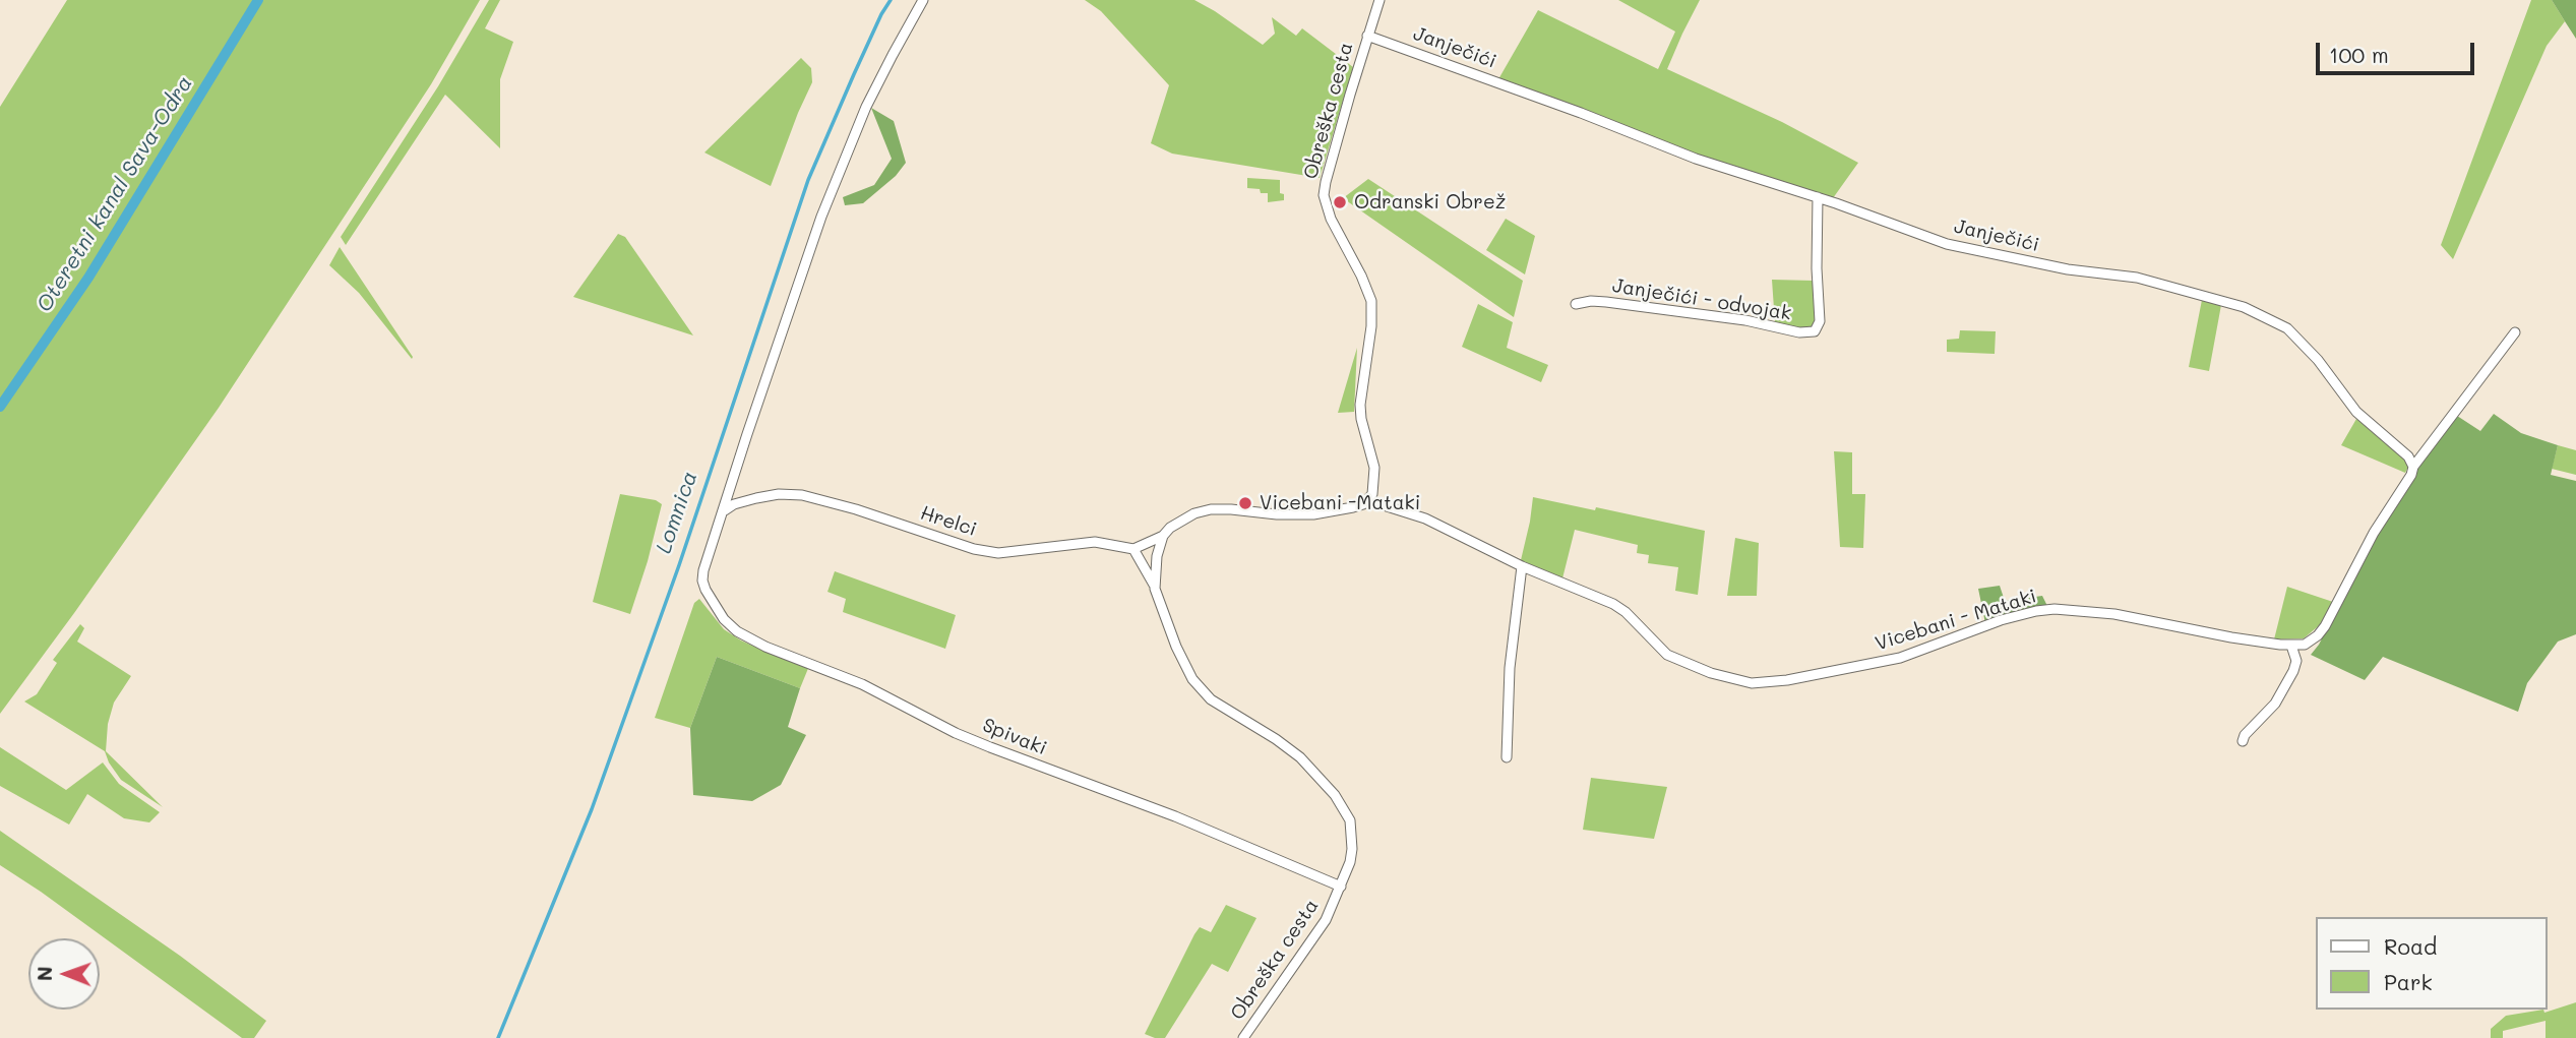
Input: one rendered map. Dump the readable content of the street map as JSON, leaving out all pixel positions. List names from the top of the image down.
{
  "streets": {
    "street": [
      "Janječići",
      "Obreška cesta",
      "Janječići - odvojak",
      "Hrelci",
      "Vicebani - Mataki",
      "Spivaki"
    ]
  },
  "crossings": [
    ["Janječići", "Obreška cesta"],
    ["Janječići", "Janječići - odvojak"],
    ["Obreška cesta", "Vicebani - Mataki"],
    ["Obreška cesta", "Spivaki"],
    ["Hrelci", "Spivaki"]
  ],
  "water": ["Oteretni kanal Sava-Odra", "Lomnica"],
  "places": ["Odranski Obrež", "Vicebani -Mataki"],
  "legend": ["Road", "Park"],
  "scale_bar": "100 m",
  "north": "left"
}
